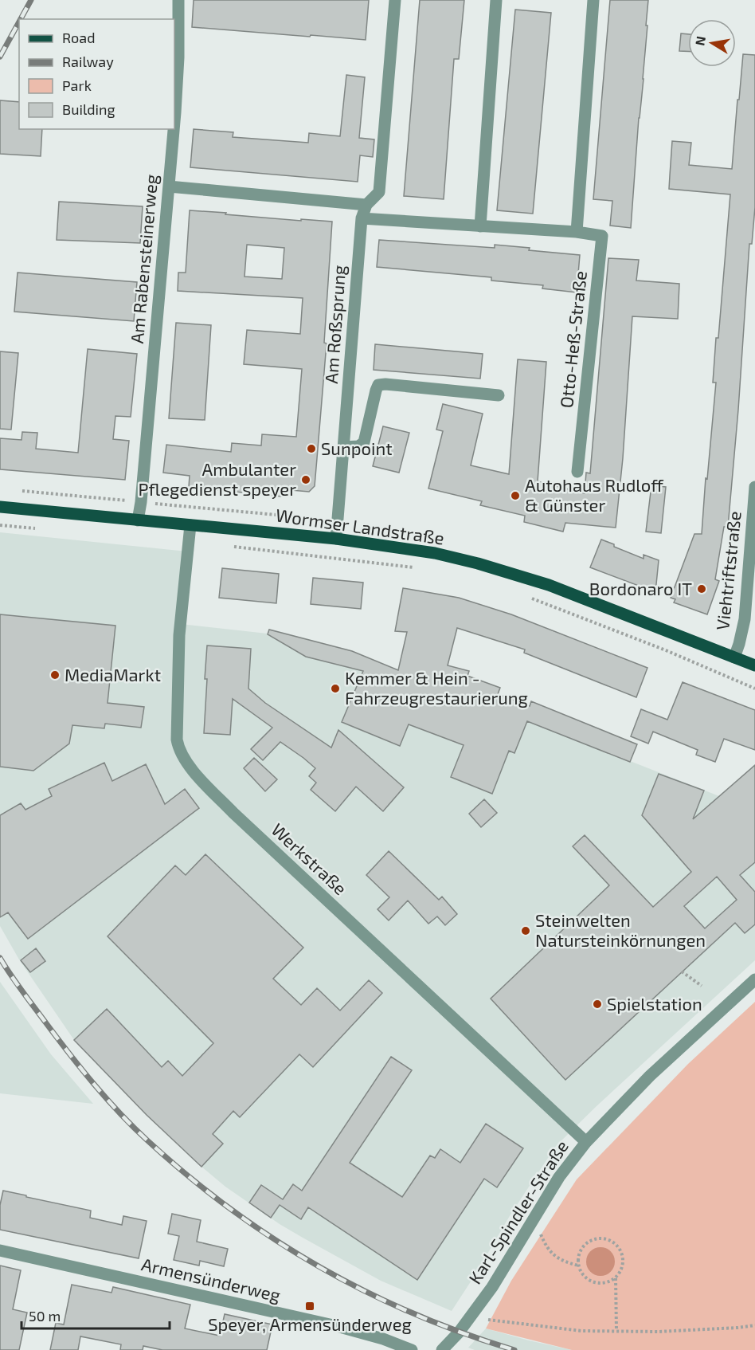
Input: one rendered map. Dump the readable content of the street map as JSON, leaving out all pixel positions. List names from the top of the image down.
{
  "streets": {
    "main road": ["Wormser Landstraße"],
    "street": [
      "Am Rabensteinerweg",
      "Am Roßsprung",
      "Otto-Heß-Straße",
      "Viehtriftstraße",
      "Werkstraße",
      "Karl-Spindler-Straße",
      "Armensünderweg"
    ]
  },
  "crossings": [
    ["Am Rabensteinerweg", "Wormser Landstraße"],
    ["Am Roßsprung", "Otto-Heß-Straße"],
    ["Am Roßsprung", "Wormser Landstraße"],
    ["Wormser Landstraße", "Viehtriftstraße"],
    ["Wormser Landstraße", "Werkstraße"],
    ["Werkstraße", "Karl-Spindler-Straße"]
  ],
  "places": {
    "other": [
      "Sunpoint",
      "Ambulanter Pflegedienst speyer",
      "Autohaus Rudloff & Günster",
      "Bordonaro IT",
      "MediaMarkt",
      "Kemmer & Hein - Fahrzeugrestaurierung",
      "Steinwelten Natursteinkörnungen",
      "Spielstation"
    ],
    "transit": ["Speyer, Armensünderweg"]
  },
  "legend": [
    "Road",
    "Railway",
    "Park",
    "Building"
  ],
  "scale_bar": "50 m",
  "north": "left"
}
